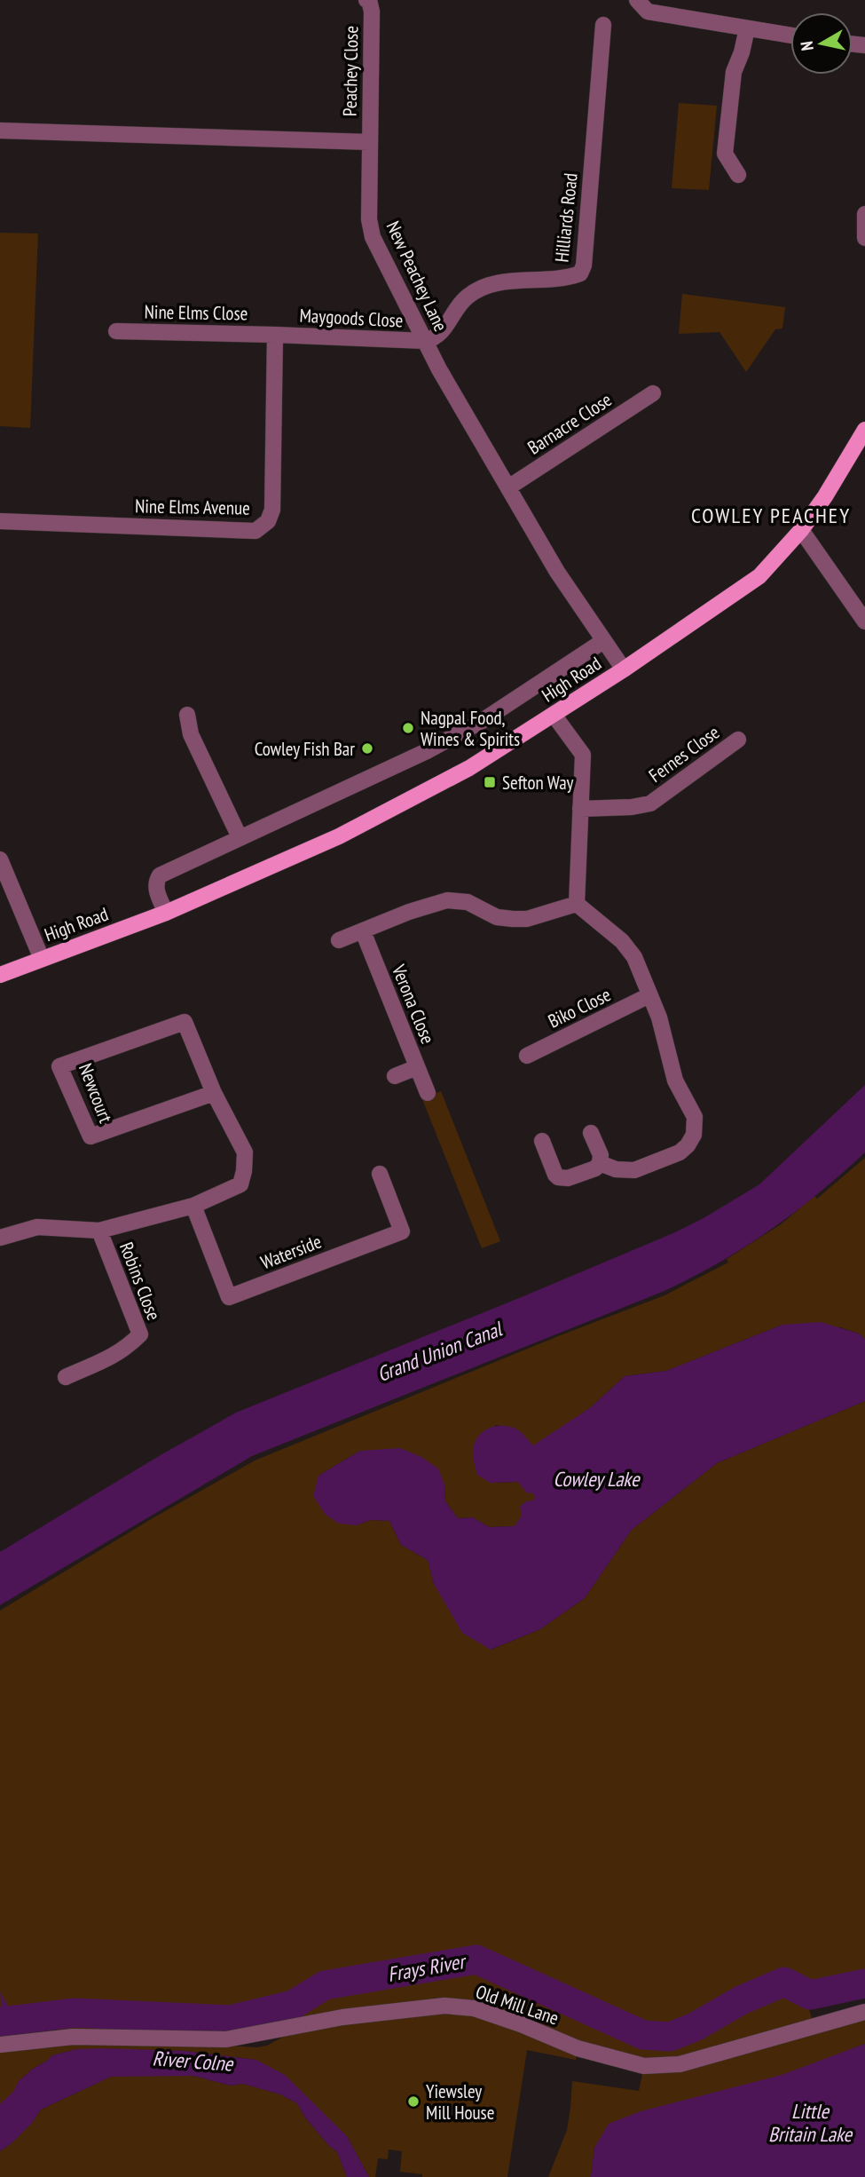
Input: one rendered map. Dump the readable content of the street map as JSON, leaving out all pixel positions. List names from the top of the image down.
{
  "streets": {
    "main road": ["High Road"],
    "street": [
      "Peachey Close",
      "Hilliards Road",
      "New Peachey Lane",
      "Nine Elms Close",
      "Maygoods Close",
      "Barnacre Close",
      "Nine Elms Avenue",
      "Fernes Close",
      "Verona Close",
      "Biko Close",
      "Newcourt",
      "Waterside",
      "Robins Close",
      "Old Mill Lane"
    ]
  },
  "crossings": [
    ["Peachey Close", "New Peachey Lane"],
    ["Hilliards Road", "New Peachey Lane"],
    ["Hilliards Road", "Maygoods Close"],
    ["New Peachey Lane", "Maygoods Close"],
    ["New Peachey Lane", "Barnacre Close"],
    ["New Peachey Lane", "High Road"],
    ["Nine Elms Close", "Maygoods Close"],
    ["Nine Elms Close", "Nine Elms Avenue"],
    ["Maygoods Close", "Nine Elms Avenue"],
    ["Newcourt", "Waterside"],
    ["Newcourt", "Robins Close"]
  ],
  "districts": ["COWLEY PEACHEY"],
  "water": [
    "Grand Union Canal",
    "Cowley Lake",
    "Frays River",
    "River Colne",
    "Little Britain Lake"
  ],
  "places": {
    "other": ["Nagpal Food, Wines & Spirits", "Cowley Fish Bar", "Yiewsley Mill House"],
    "transit": ["Sefton Way"]
  },
  "north": "left"
}
